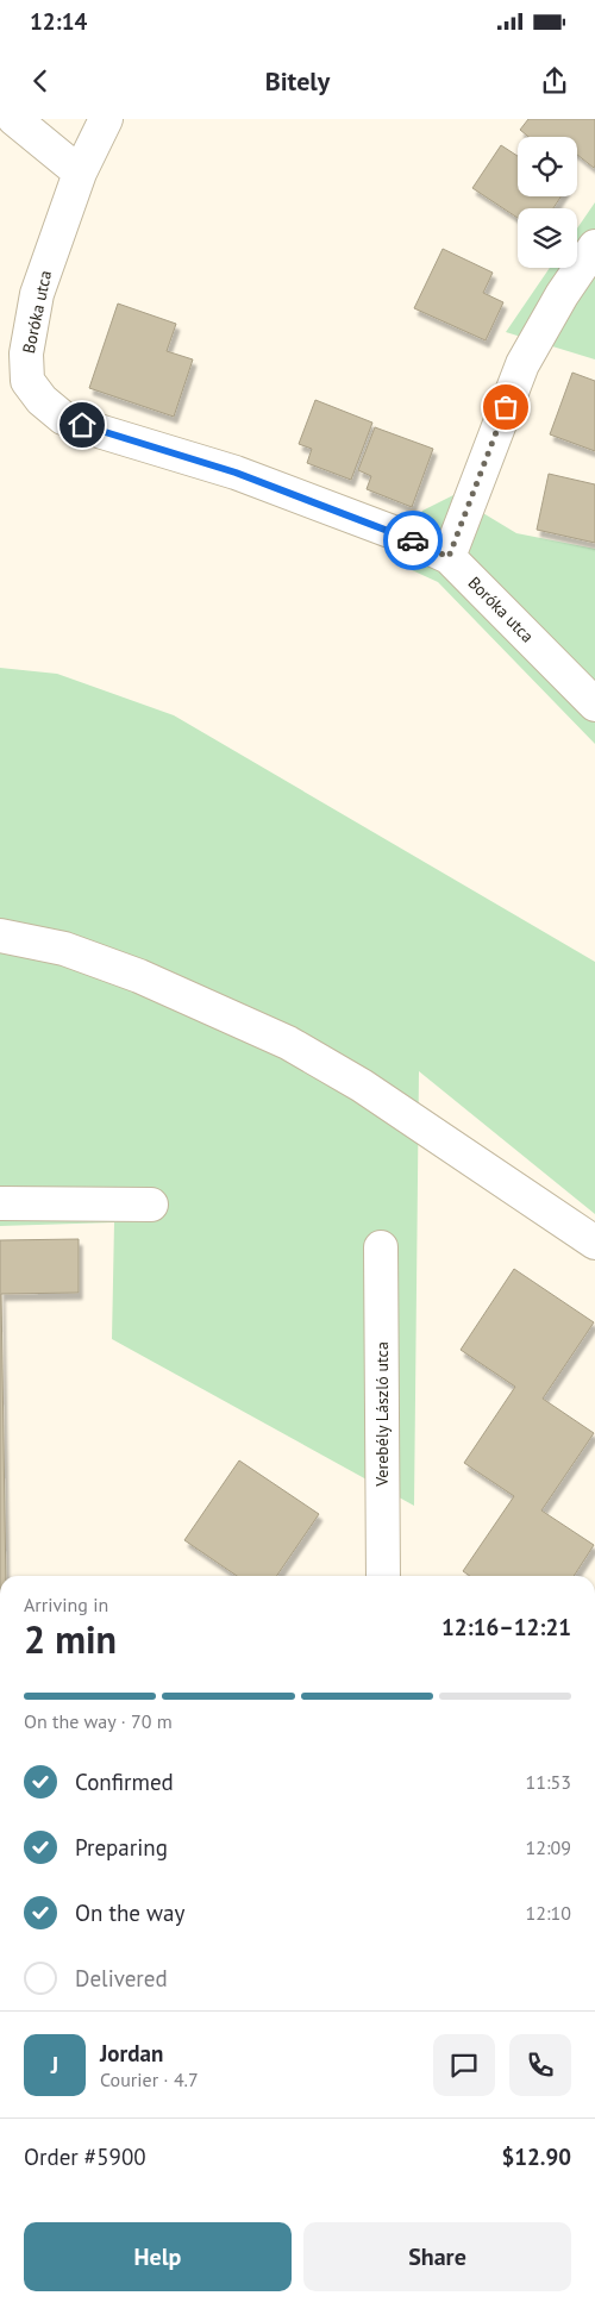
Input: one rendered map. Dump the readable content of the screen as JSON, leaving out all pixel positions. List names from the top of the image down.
{
  "streets": {
    "street": ["Boróka utca", "Verebély László utca"]
  },
  "page": {
    "status": "12:14",
    "header": "Bitely",
    "heading": ["2 min", "Arriving in", "12:16–12:21"],
    "panel": [
      "Jordan",
      "Courier · 4.7",
      "Order #5900",
      "$12.90"
    ],
    "bar": "On the way · 70 m",
    "list": [
      ["Confirmed", "11:53"],
      ["Preparing", "12:09"],
      ["On the way", "12:10"],
      "Delivered"
    ],
    "round": "J",
    "buttons": ["Help", "Share"]
  }
}
